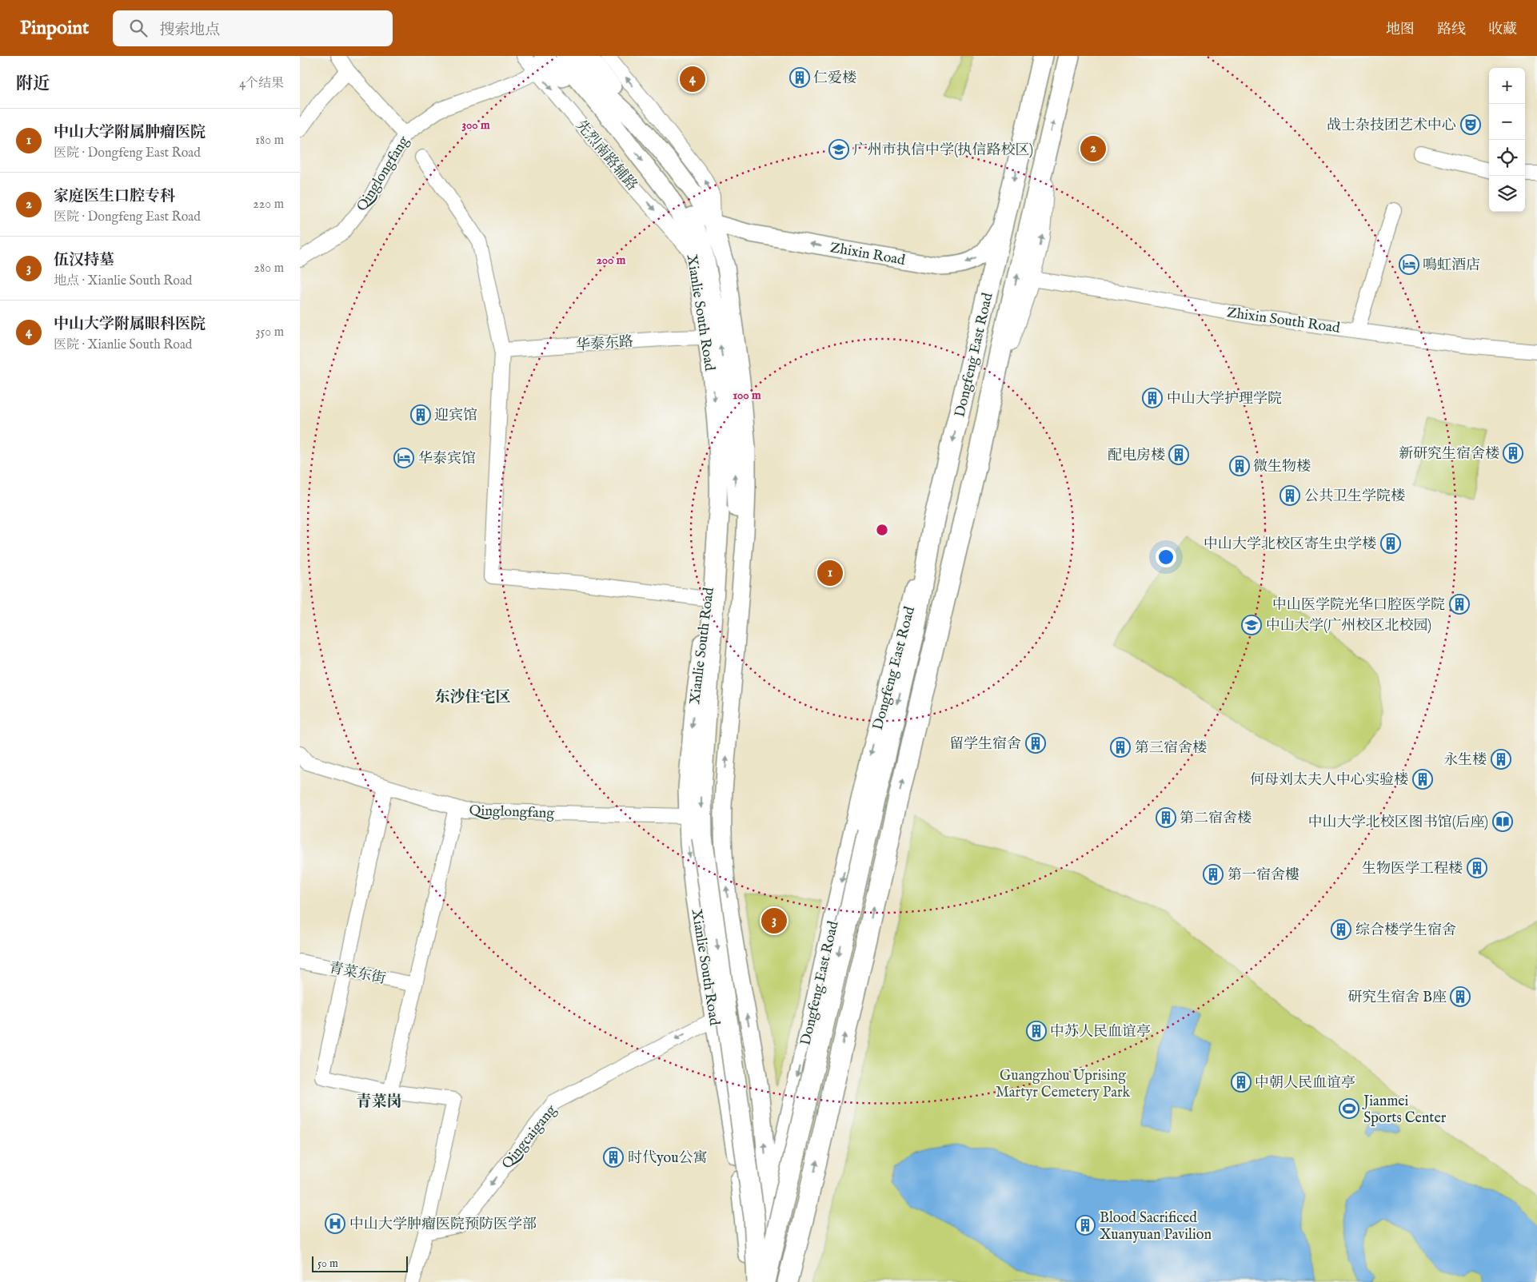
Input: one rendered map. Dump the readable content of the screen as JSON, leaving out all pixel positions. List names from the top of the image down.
{
  "streets": {
    "highway": ["Dongfeng East Road"],
    "main road": ["Zhixin Road", "Xianlie South Road"],
    "street": [
      "先烈南路辅路",
      "Qinglongfang",
      "Zhixin South Road",
      "华泰东路",
      "青菜东街",
      "Qingcaigang"
    ]
  },
  "crossings": [
    ["先烈南路辅路", "Qinglongfang"],
    ["先烈南路辅路", "Xianlie South Road"],
    ["Qinglongfang", "Xianlie South Road"],
    ["Zhixin Road", "Xianlie South Road"],
    ["Zhixin Road", "Dongfeng East Road"],
    ["Xianlie South Road", "华泰东路"],
    ["Xianlie South Road", "Dongfeng East Road"],
    ["Xianlie South Road", "Qingcaigang"]
  ],
  "one_way": ["Zhixin Road", "Qingcaigang"],
  "districts": ["东沙住宅区", "青菜岗"],
  "parks": ["Guangzhou Uprising Martyr Cemetery Park"],
  "places": {
    "building": [
      "仁爱楼",
      "中山大学护理学院",
      "迎宾馆",
      "新研究生宿舍楼",
      "配电房楼",
      "微生物楼",
      "公共卫生学院楼",
      "中山大学北校区寄生虫学楼",
      "中山医学院光华口腔医学院",
      "留学生宿舍",
      "第三宿舍楼",
      "永生楼",
      "何母刘太夫人中心实验楼",
      "第二宿舍楼",
      "生物医学工程楼",
      "第一宿舍樓",
      "综合楼学生宿舍",
      "研究生宿舍 B座",
      "中苏人民血谊亭",
      "中朝人民血谊亭",
      "时代you公寓",
      "Blood Sacrificed Xuanyuan Pavilion"
    ],
    "theatre": ["战士杂技团艺术中心"],
    "school or university": ["广州市执信中学(执信路校区)", "中山大学(广州校区北校园)"],
    "hotel": ["鳴虹酒店", "华泰宾馆"],
    "library": ["中山大学北校区图书馆(后座)"],
    "sports": ["Jianmei Sports Center"],
    "hospital": ["中山大学肿瘤医院预防医学部"]
  },
  "scale_bar": "50 m",
  "page": {
    "header": "Pinpoint",
    "search": "搜索地点",
    "nav": ["地图", "路线", "收藏"],
    "heading": ["附近", "4个结果"],
    "pins": [
      "4",
      "2",
      "1",
      "3"
    ],
    "map_buttons": ["+", "−"],
    "list": [
      {
        "mark": "1",
        "name": "中山大学附属肿瘤医院",
        "note": "医院 · Dongfeng East Road",
        "value": "180 m"
      },
      {
        "mark": "2",
        "name": "家庭医生口腔专科",
        "note": "医院 · Dongfeng East Road",
        "value": "220 m"
      },
      {
        "mark": "3",
        "name": "伍汉持墓",
        "note": "地点 · Xianlie South Road",
        "value": "280 m"
      },
      {
        "mark": "4",
        "name": "中山大学附属眼科医院",
        "note": "医院 · Xianlie South Road",
        "value": "350 m"
      }
    ],
    "scale": "50 m"
  },
  "rings": ["300 m", "200 m", "100 m"]
}
